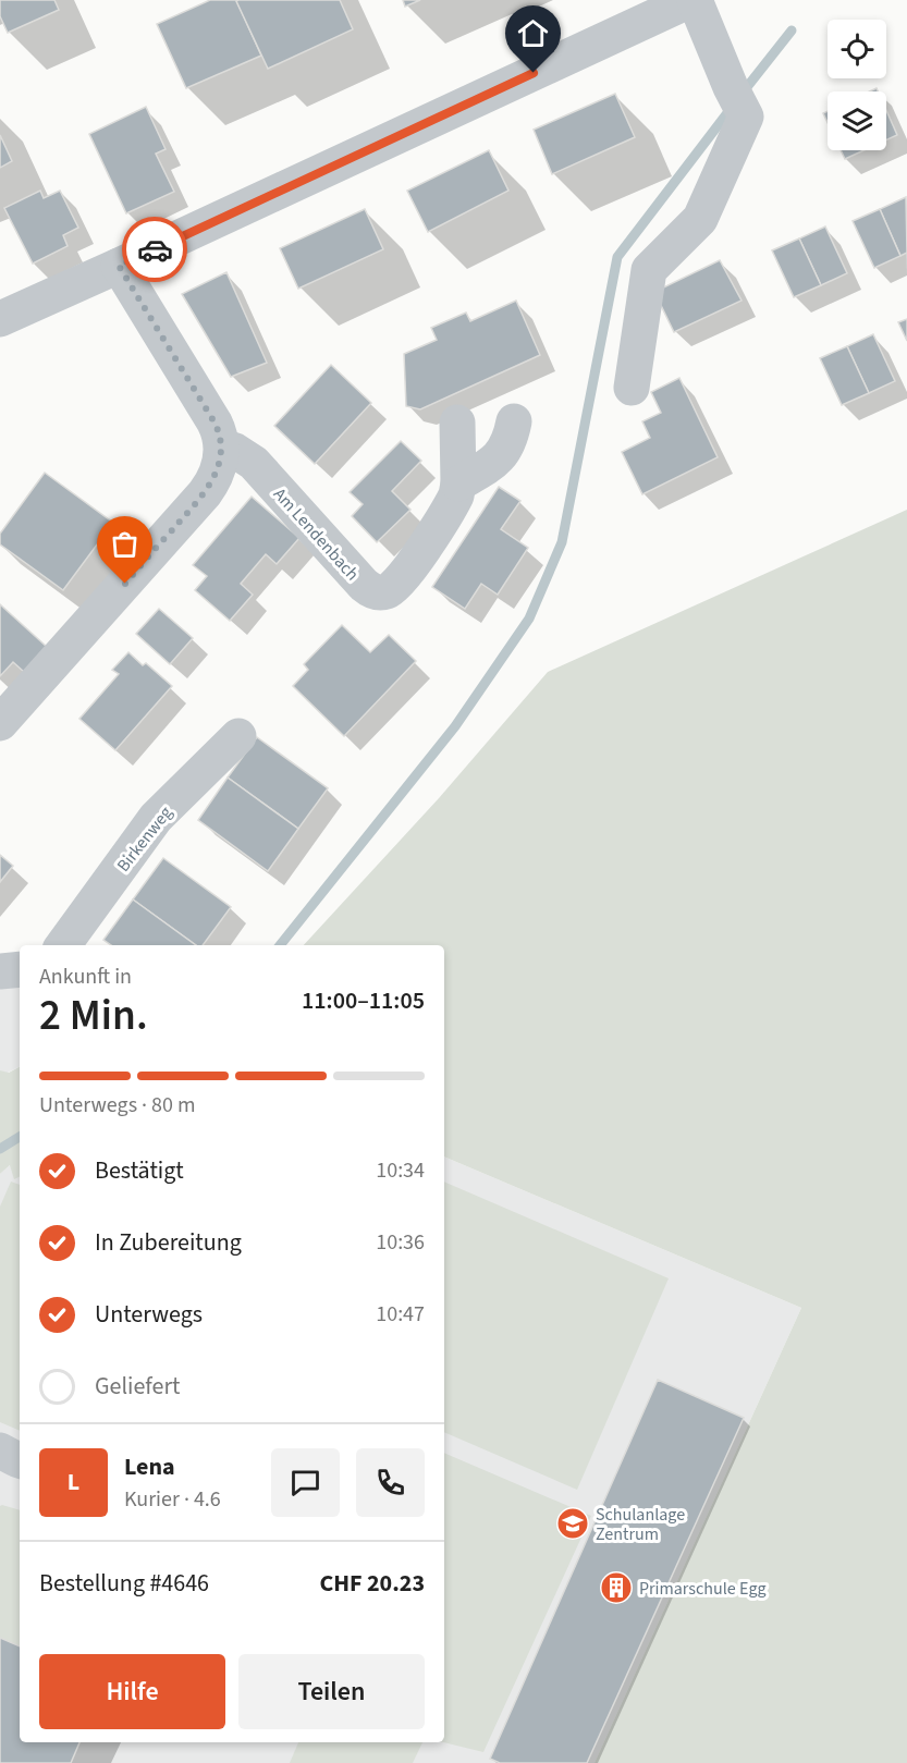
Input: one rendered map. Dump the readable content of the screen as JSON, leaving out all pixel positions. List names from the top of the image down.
{
  "streets": {
    "street": ["Am Lendenbach", "Birkenweg"]
  },
  "places": {
    "school or university": ["Schulanlage Zentrum"],
    "building": ["Primarschule Egg"]
  },
  "page": {
    "heading": ["2 Min.", "Ankunft in", "11:00–11:05"],
    "panel": [
      "Lena",
      "Kurier · 4.6",
      "Bestellung #4646",
      "CHF 20.23"
    ],
    "bar": "Unterwegs · 80 m",
    "list": [
      ["Bestätigt", "10:34"],
      ["In Zubereitung", "10:36"],
      ["Unterwegs", "10:47"],
      "Geliefert"
    ],
    "round": "L",
    "buttons": ["Hilfe", "Teilen"]
  }
}
